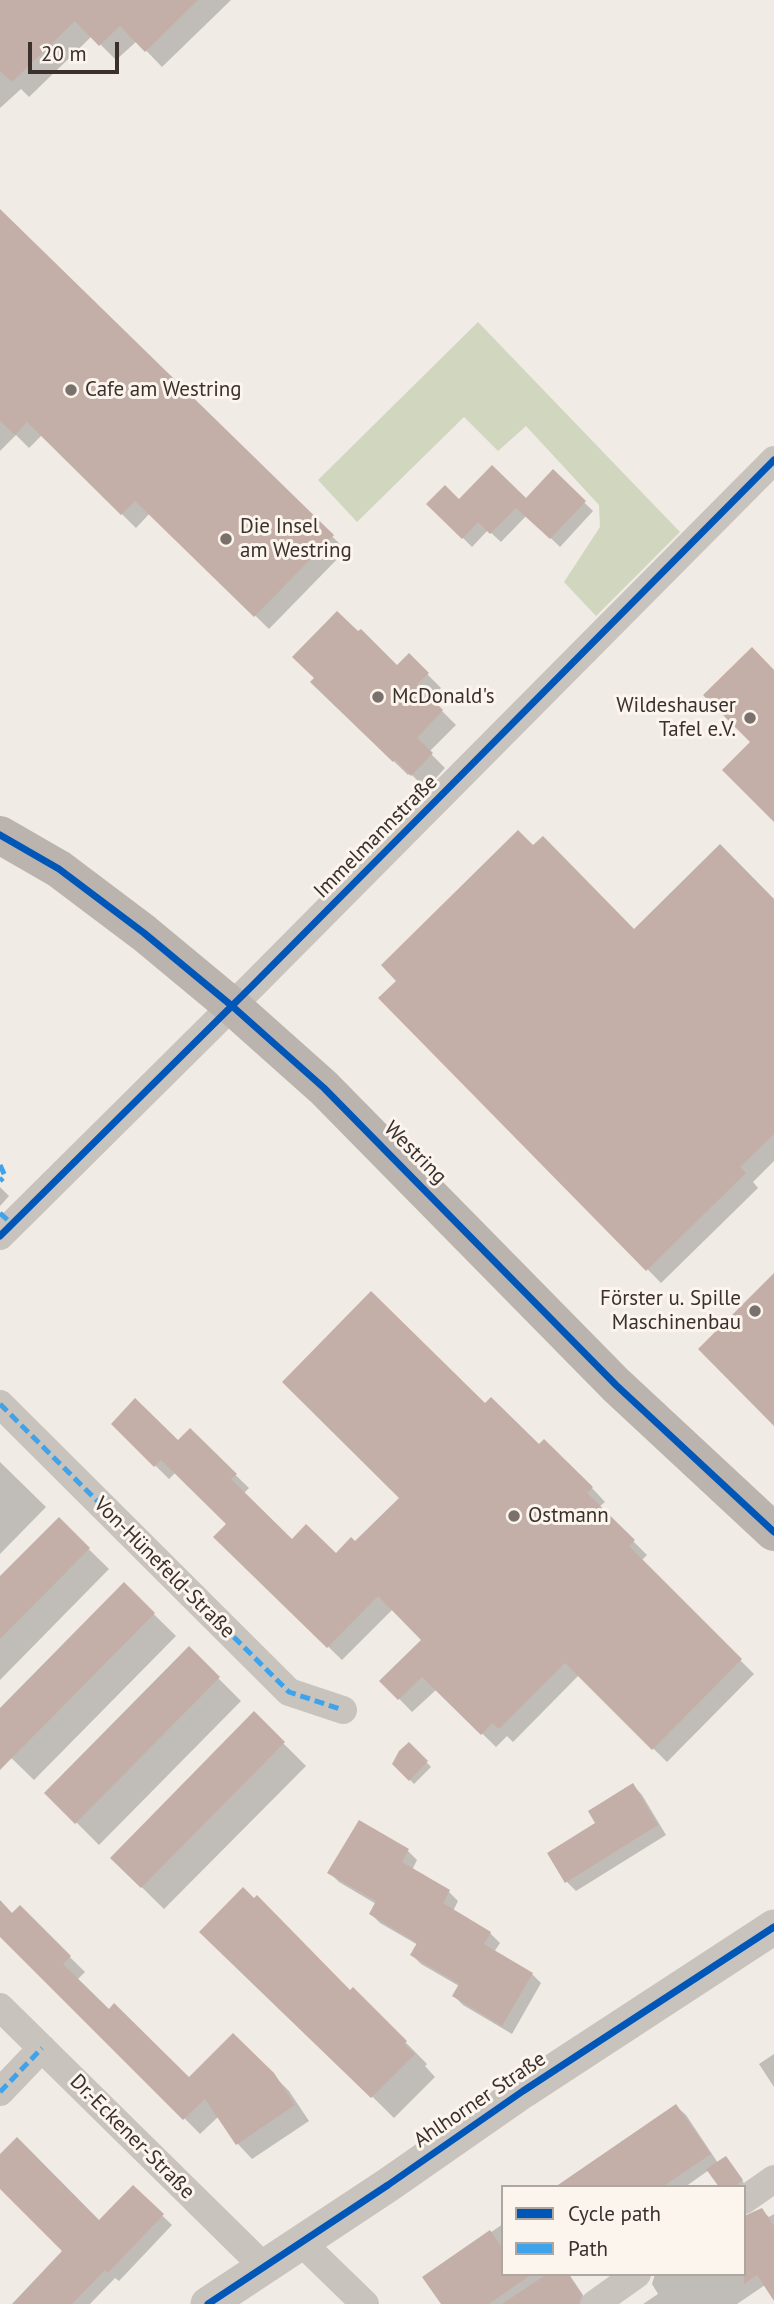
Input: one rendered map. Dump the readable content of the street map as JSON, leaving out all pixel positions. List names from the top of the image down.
{
  "streets": {
    "main road": ["Westring"],
    "street": [
      "Immelmannstraße",
      "Von-Hünefeld-Straße",
      "Ahlhorner Straße",
      "Dr.-Eckener-Straße"
    ]
  },
  "crossings": [
    ["Immelmannstraße", "Westring"],
    ["Ahlhorner Straße", "Dr.-Eckener-Straße"]
  ],
  "places": [
    "Cafe am Westring",
    "Die Insel am Westring",
    "McDonald's",
    "Wildeshauser Tafel e.V.",
    "Förster u. Spille Maschinenbau",
    "Ostmann"
  ],
  "legend": ["Cycle path", "Path"],
  "scale_bar": "20 m"
}
